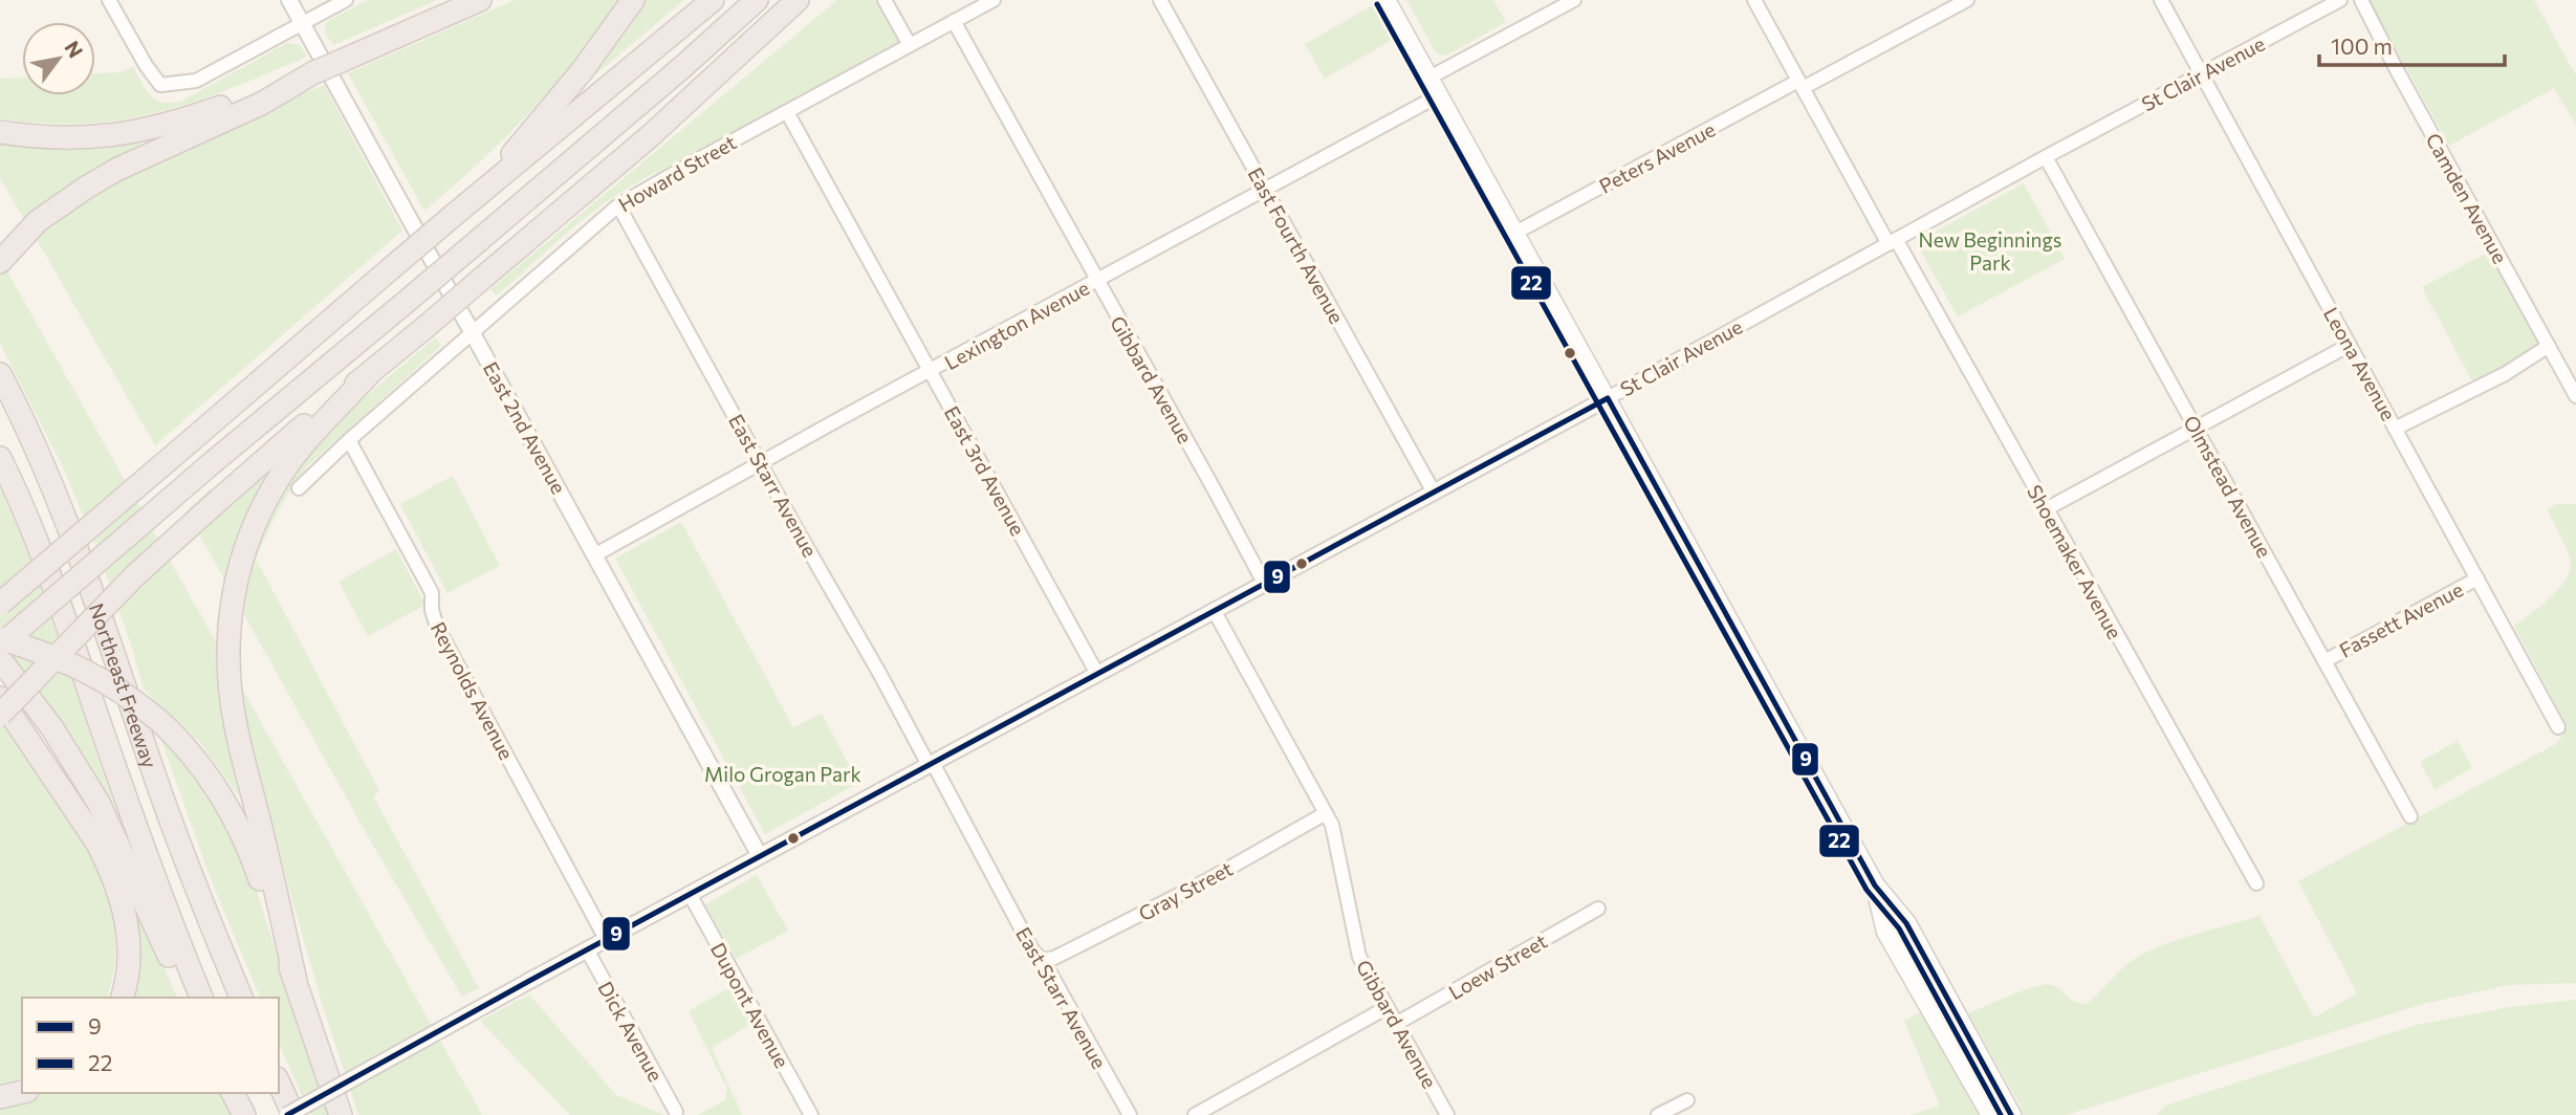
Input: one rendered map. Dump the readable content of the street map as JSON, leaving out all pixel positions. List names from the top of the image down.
{
  "streets": {
    "highway": ["Northeast Freeway"],
    "street": [
      "St Clair Avenue",
      "Peters Avenue",
      "Howard Street",
      "Camden Avenue",
      "East Fourth Avenue",
      "Lexington Avenue",
      "Leona Avenue",
      "Gibbard Avenue",
      "East 2nd Avenue",
      "East 3rd Avenue",
      "East Starr Avenue",
      "Olmstead Avenue",
      "Shoemaker Avenue",
      "Fassett Avenue",
      "Reynolds Avenue",
      "Gray Street",
      "Loew Street",
      "Dupont Avenue",
      "Dick Avenue"
    ]
  },
  "crossings": [
    ["St Clair Avenue", "East Fourth Avenue"],
    ["St Clair Avenue", "Leona Avenue"],
    ["St Clair Avenue", "Gibbard Avenue"],
    ["St Clair Avenue", "East 2nd Avenue"],
    ["St Clair Avenue", "East 3rd Avenue"],
    ["St Clair Avenue", "East Starr Avenue"],
    ["St Clair Avenue", "Olmstead Avenue"],
    ["St Clair Avenue", "Shoemaker Avenue"],
    ["St Clair Avenue", "Reynolds Avenue"],
    ["St Clair Avenue", "Dupont Avenue"],
    ["St Clair Avenue", "Dick Avenue"],
    ["Peters Avenue", "Shoemaker Avenue"],
    ["Howard Street", "Gibbard Avenue"],
    ["Howard Street", "East 2nd Avenue"],
    ["Howard Street", "East 3rd Avenue"],
    ["Howard Street", "East Starr Avenue"],
    ["Howard Street", "Reynolds Avenue"],
    ["East Fourth Avenue", "Lexington Avenue"],
    ["Lexington Avenue", "Gibbard Avenue"],
    ["Lexington Avenue", "East 2nd Avenue"],
    ["Lexington Avenue", "East 3rd Avenue"],
    ["Lexington Avenue", "East Starr Avenue"],
    ["Leona Avenue", "Fassett Avenue"],
    ["Gibbard Avenue", "Gray Street"],
    ["Gibbard Avenue", "Loew Street"],
    ["East Starr Avenue", "Gray Street"],
    ["Olmstead Avenue", "Fassett Avenue"]
  ],
  "parks": ["New Beginnings Park", "Milo Grogan Park"],
  "lines": ["transit line 22", "transit line 9"],
  "legend": ["9", "22"],
  "scale_bar": "100 m",
  "north": "top right"
}
